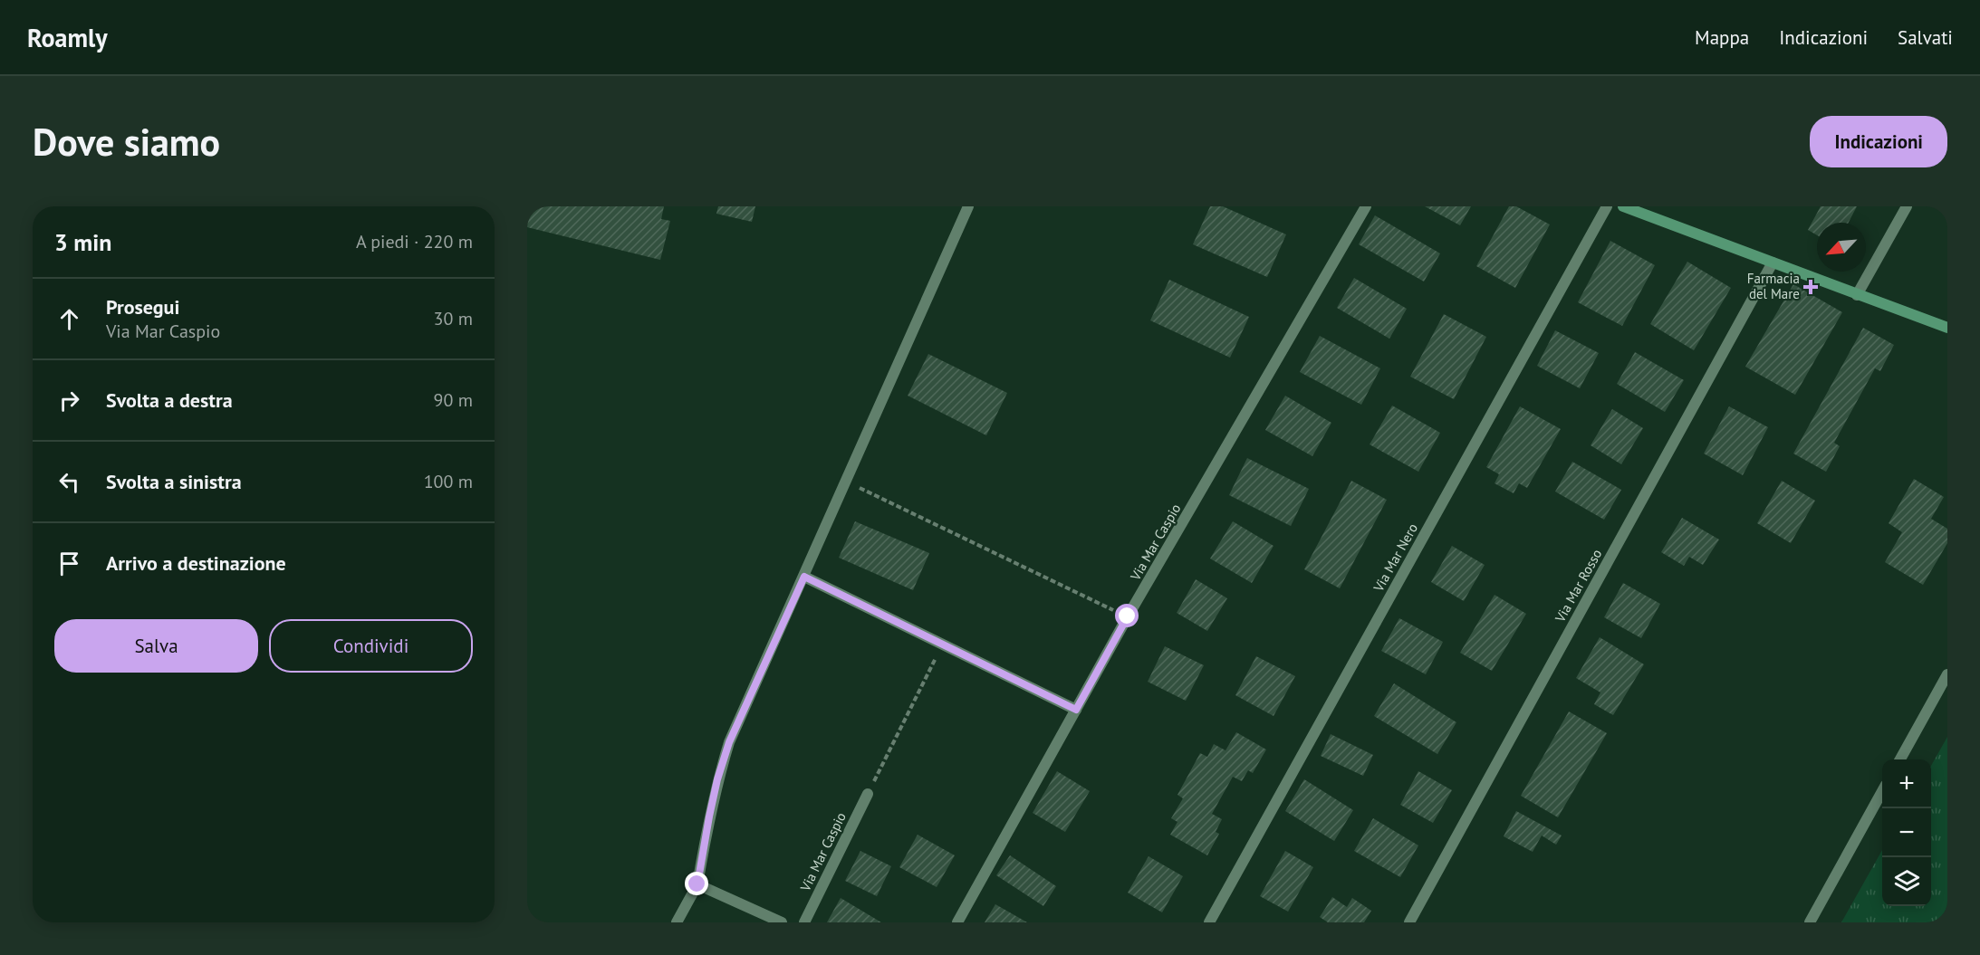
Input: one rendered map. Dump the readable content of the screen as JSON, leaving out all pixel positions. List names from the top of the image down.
{
  "streets": {
    "street": ["Via Mar Caspio", "Via Mar Nero", "Via Mar Rosso"]
  },
  "places": {
    "health": ["Farmacia del Mare"]
  },
  "north": "bottom left",
  "page": {
    "header": "Roamly",
    "nav": ["Mappa", "Indicazioni", "Salvati"],
    "buttons": [
      "Indicazioni",
      ["Salva", "Condividi"]
    ],
    "title": "Dove siamo",
    "heading": ["3 min", "A piedi · 220 m"],
    "list": [
      ["Prosegui", "Via Mar Caspio", "30 m"],
      ["Svolta a destra", "90 m"],
      ["Svolta a sinistra", "100 m"],
      "Arrivo a destinazione"
    ],
    "map_buttons": ["+", "−"]
  }
}
